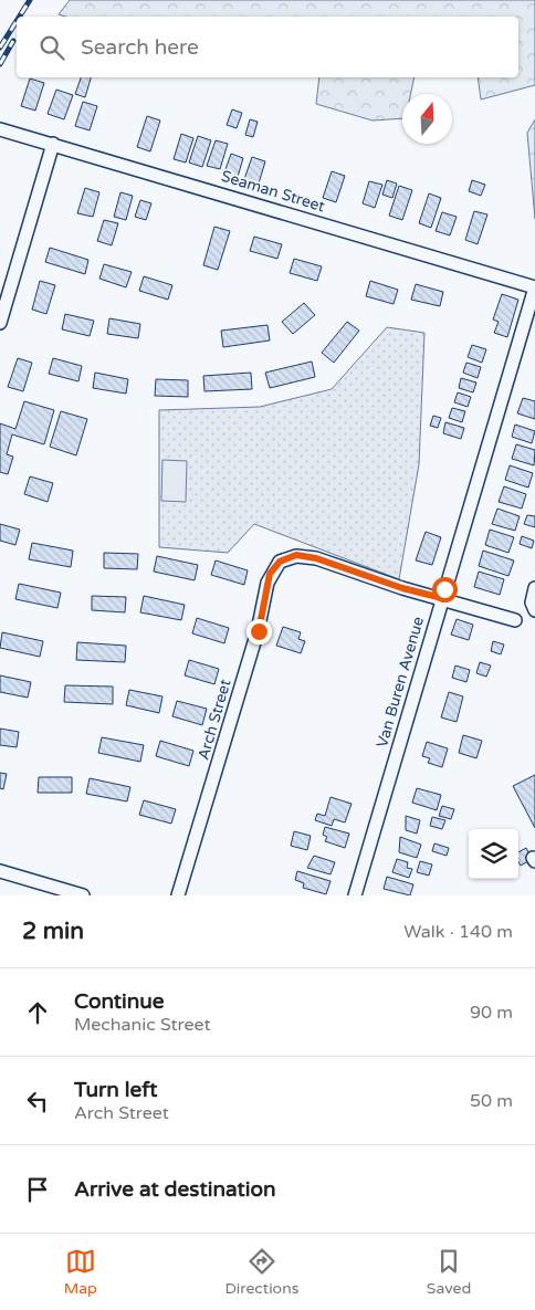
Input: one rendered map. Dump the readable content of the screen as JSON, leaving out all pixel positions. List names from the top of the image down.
{
  "streets": {
    "street": ["Seaman Street", "Van Buren Avenue", "Arch Street"]
  },
  "crossings": [
    ["Seaman Street", "Van Buren Avenue"],
    ["Van Buren Avenue", "Arch Street"]
  ],
  "north": "top",
  "page": {
    "search": "Search here",
    "heading": ["2 min", "Walk · 140 m"],
    "list": [
      ["Continue", "Mechanic Street", "90 m"],
      ["Turn left", "Arch Street", "50 m"],
      "Arrive at destination"
    ],
    "nav": ["Map", "Directions", "Saved"]
  }
}
